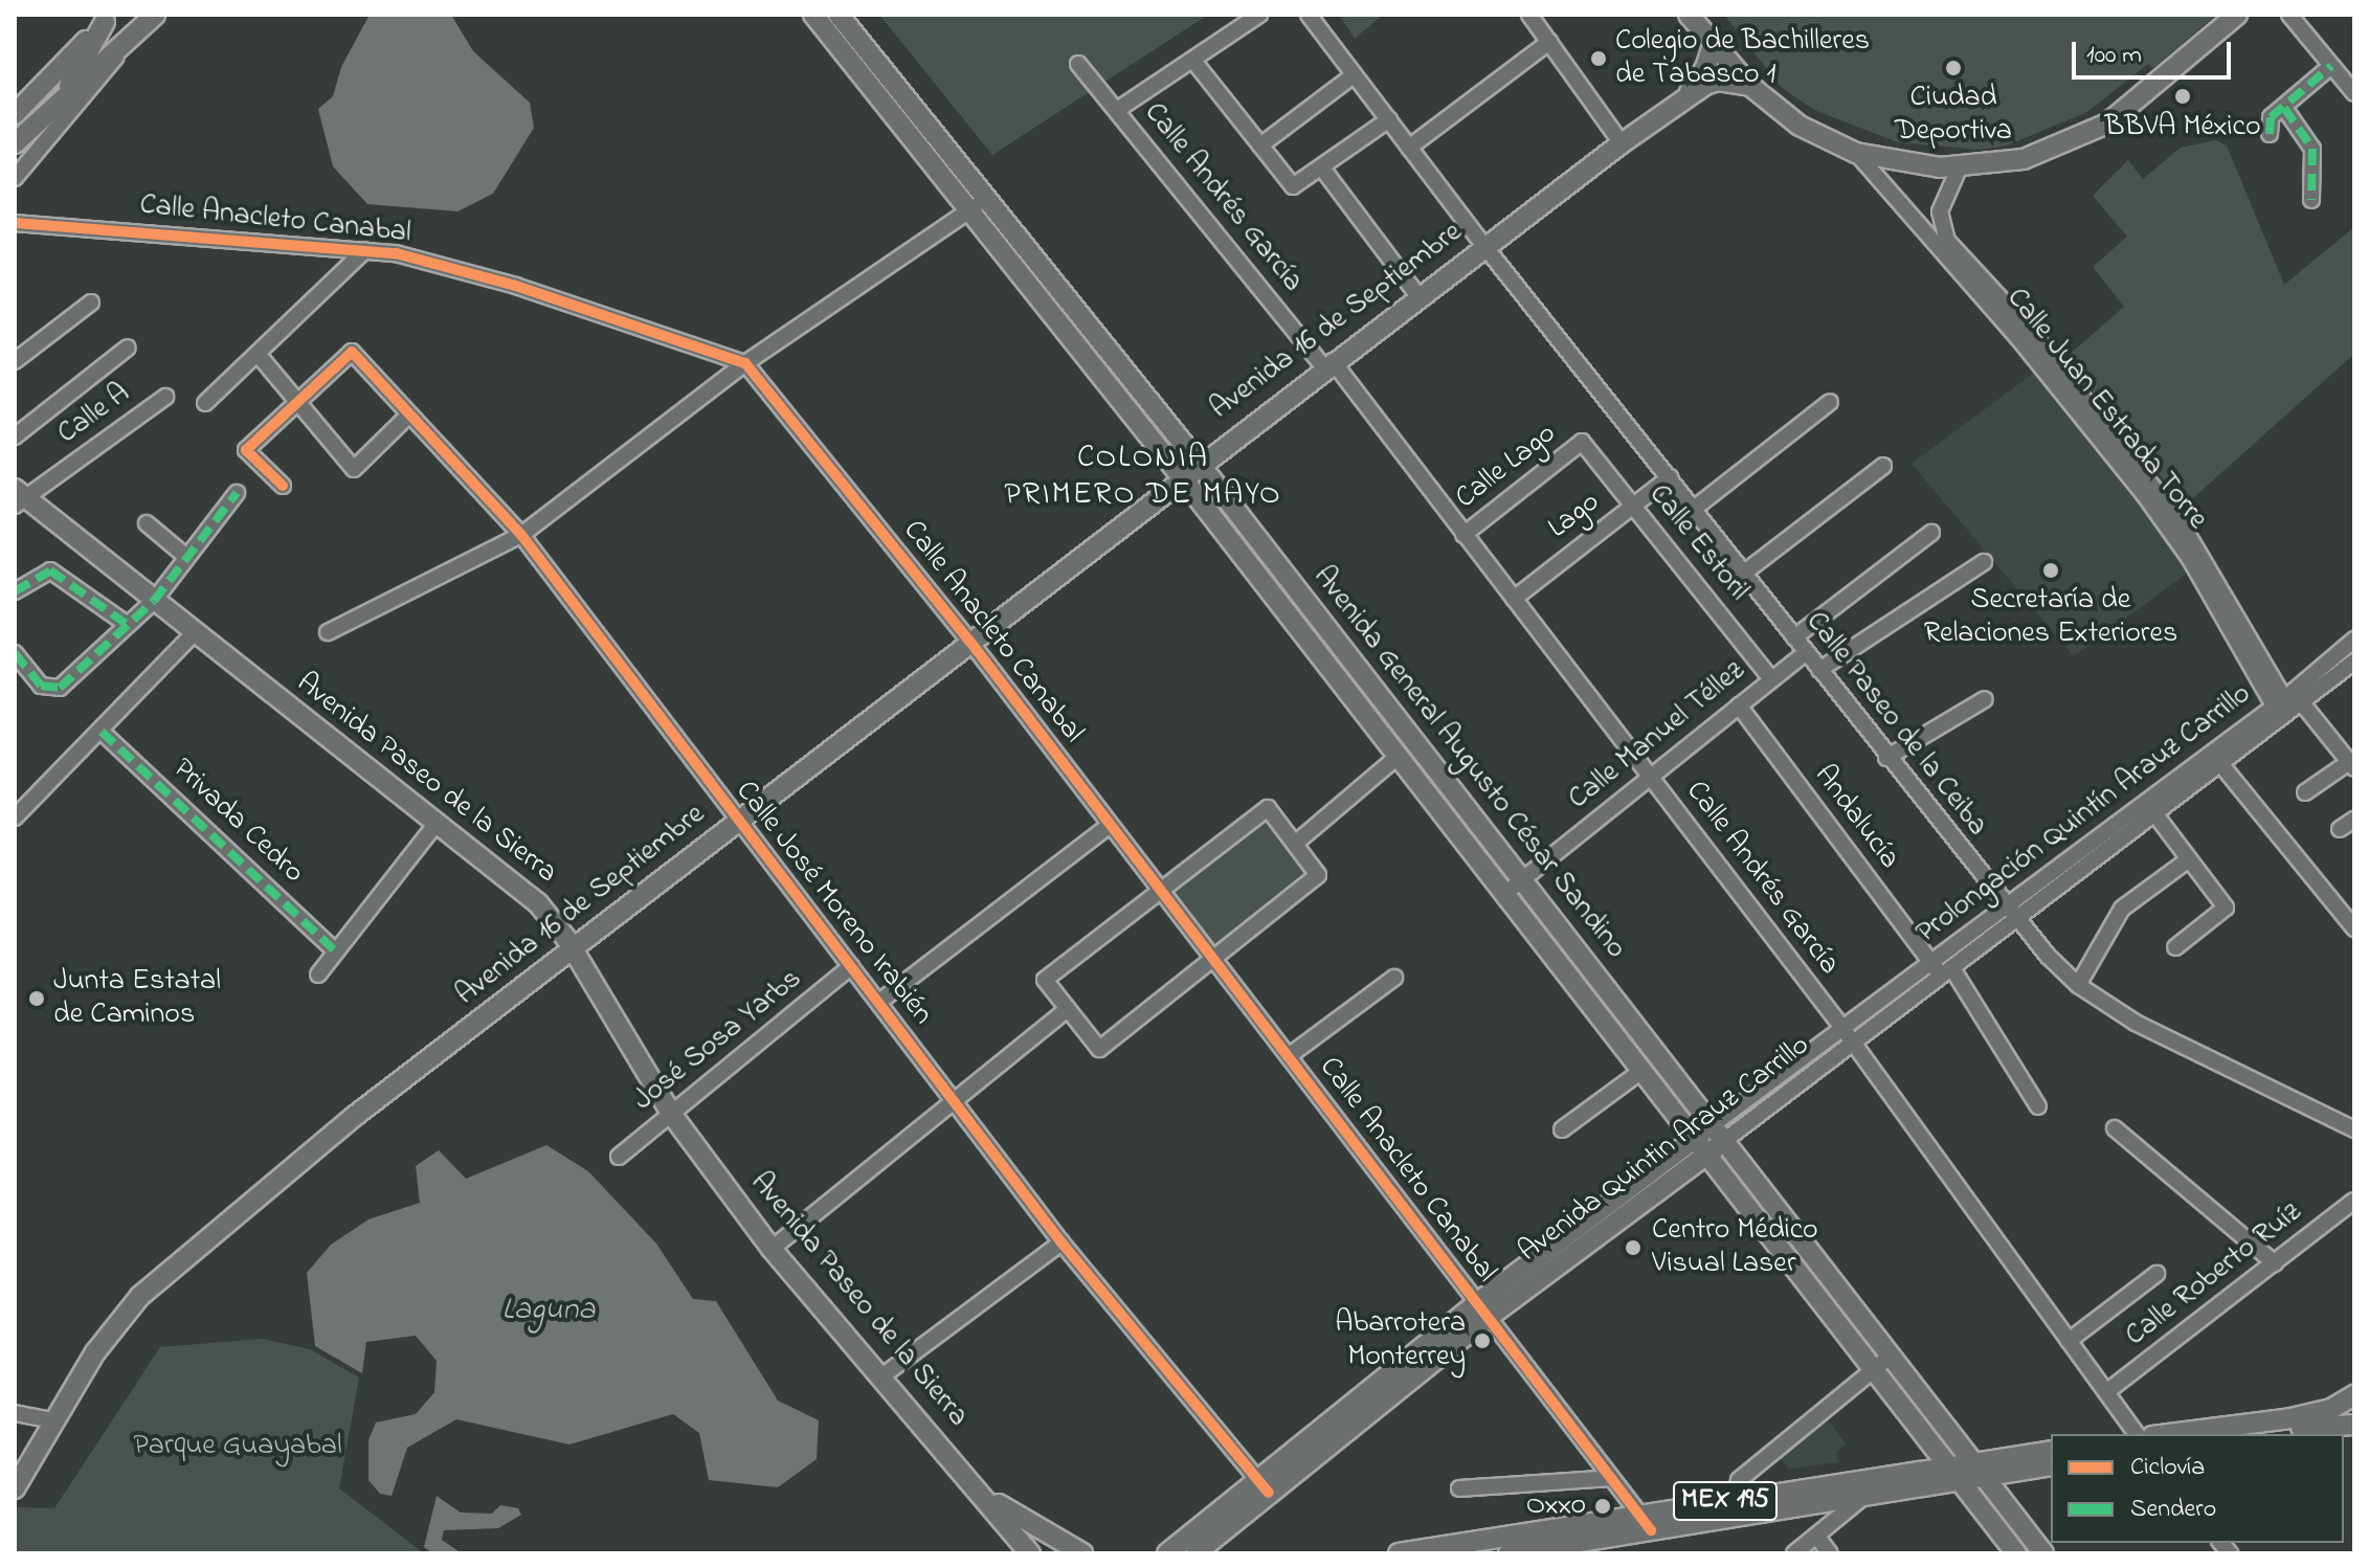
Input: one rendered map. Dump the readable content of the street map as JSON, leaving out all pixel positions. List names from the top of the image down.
{
  "streets": {
    "main road": [
      "Avenida 16 de Septiembre",
      "Avenida General Augusto César Sandino",
      "Avenida Paseo de la Sierra",
      "Avenida Quintin Arauz Carrillo",
      "MEX 195"
    ],
    "street": [
      "Calle Andrés García",
      "Calle Anacleto Canabal",
      "Calle Juan Estrada Torre",
      "Calle A",
      "Calle Lago",
      "Lago",
      "Calle Estoril",
      "Calle Paseo de la Ceiba",
      "Calle Manuel Téllez",
      "Prolongación Quintín Arauz Carrillo",
      "Andalucía",
      "Privada Cedro",
      "Calle José Moreno Irabién",
      "José Sosa Yarbs",
      "Calle Roberto Ruíz"
    ]
  },
  "crossings": [
    ["Calle Andrés García", "Avenida 16 de Septiembre"],
    ["Calle Andrés García", "Calle Lago"],
    ["Calle Andrés García", "Lago"],
    ["Calle Andrés García", "Calle Manuel Téllez"],
    ["Calle Andrés García", "Prolongación Quintín Arauz Carrillo"],
    ["Calle Andrés García", "Avenida Quintin Arauz Carrillo"],
    ["Calle Andrés García", "Calle Roberto Ruíz"],
    ["Calle Anacleto Canabal", "Avenida 16 de Septiembre"],
    ["Calle Anacleto Canabal", "Avenida Quintin Arauz Carrillo"],
    ["Calle Anacleto Canabal", "MEX 195"],
    ["Avenida 16 de Septiembre", "Calle Paseo de la Ceiba"],
    ["Avenida 16 de Septiembre", "Avenida General Augusto César Sandino"],
    ["Avenida 16 de Septiembre", "Avenida Paseo de la Sierra"],
    ["Avenida 16 de Septiembre", "Calle José Moreno Irabién"],
    ["Calle Juan Estrada Torre", "Prolongación Quintín Arauz Carrillo"],
    ["Calle A", "Avenida Paseo de la Sierra"],
    ["Calle Lago", "Calle Estoril"],
    ["Lago", "Calle Estoril"],
    ["Lago", "Calle Paseo de la Ceiba"],
    ["Calle Estoril", "Calle Manuel Téllez"],
    ["Calle Paseo de la Ceiba", "Calle Manuel Téllez"],
    ["Calle Paseo de la Ceiba", "Prolongación Quintín Arauz Carrillo"],
    ["Calle Manuel Téllez", "Avenida General Augusto César Sandino"],
    ["Calle Manuel Téllez", "Andalucía"],
    ["Avenida General Augusto César Sandino", "Prolongación Quintín Arauz Carrillo"],
    ["Avenida General Augusto César Sandino", "Avenida Quintin Arauz Carrillo"],
    ["Avenida General Augusto César Sandino", "MEX 195"],
    ["Avenida Paseo de la Sierra", "José Sosa Yarbs"],
    ["Prolongación Quintín Arauz Carrillo", "Andalucía"],
    ["Prolongación Quintín Arauz Carrillo", "Avenida Quintin Arauz Carrillo"],
    ["Calle José Moreno Irabién", "José Sosa Yarbs"],
    ["Calle José Moreno Irabién", "Avenida Quintin Arauz Carrillo"]
  ],
  "districts": ["COLONIA PRIMERO DE MAYO"],
  "water": ["Laguna"],
  "parks": ["Parque Guayabal"],
  "places": [
    "Colegio de Bachilleres de Tabasco 1",
    "Ciudad Deportiva",
    "BBVA México",
    "Secretaría de Relaciones Exteriores",
    "Junta Estatal de Caminos",
    "Centro Médico Visual Laser",
    "Abarrotera Monterrey",
    "Oxxo"
  ],
  "legend": ["Ciclovía", "Sendero"],
  "scale_bar": "100 m"
}
